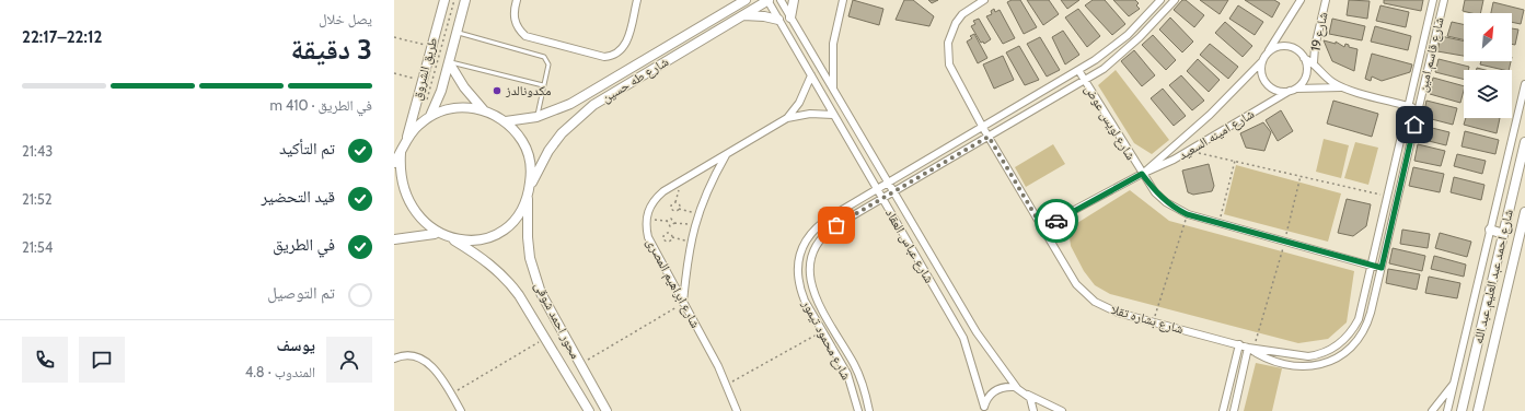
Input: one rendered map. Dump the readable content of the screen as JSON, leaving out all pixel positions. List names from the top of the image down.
{
  "streets": {
    "street": [
      "شارع 19",
      "شارع قاسم امين",
      "طريق الشروق",
      "شارع طه حسين",
      "شارع لويس عوض",
      "شارع امينه السعيد",
      "شارع عباس العقاد",
      "شارع احمد عبد العليم عبد الله",
      "شارع ابراهيم المصرى",
      "شارع بشاره تقلا",
      "محور احمد شوقى",
      "شارع محمود تيمور"
    ]
  },
  "crossings": [
    ["شارع 19", "شارع امينه السعيد"],
    ["شارع قاسم امين", "شارع لويس عوض"],
    ["شارع قاسم امين", "شارع بشاره تقلا"],
    ["طريق الشروق", "شارع طه حسين"],
    ["طريق الشروق", "محور احمد شوقى"],
    ["شارع طه حسين", "شارع عباس العقاد"],
    ["شارع طه حسين", "محور احمد شوقى"],
    ["شارع لويس عوض", "شارع امينه السعيد"],
    ["شارع لويس عوض", "شارع محمود تيمور"],
    ["شارع امينه السعيد", "شارع بشاره تقلا"],
    ["شارع عباس العقاد", "شارع ابراهيم المصرى"],
    ["شارع عباس العقاد", "شارع محمود تيمور"],
    ["شارع بشاره تقلا", "شارع محمود تيمور"]
  ],
  "places": ["مكدونالدز"],
  "north": "top right",
  "page": {
    "heading": ["3 دقيقة", "يصل خلال", "22:12–22:17"],
    "panel": ["يوسف", "المندوب · 4.8"],
    "bar": "في الطريق · 410 m",
    "list": [
      ["تم التأكيد", "21:43"],
      ["قيد التحضير", "21:52"],
      ["في الطريق", "21:54"],
      "تم التوصيل"
    ]
  }
}
